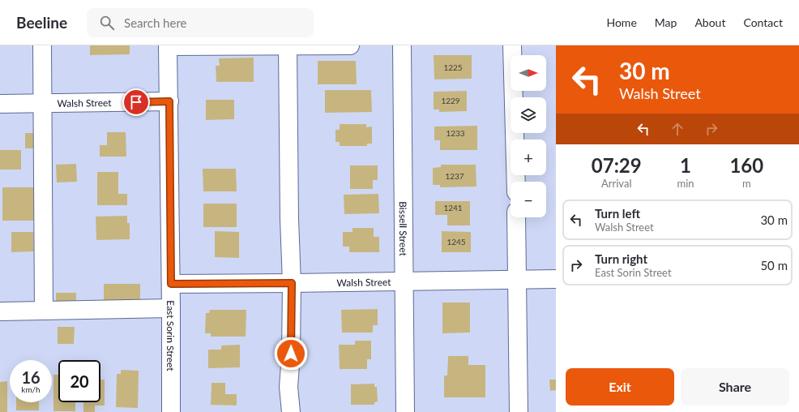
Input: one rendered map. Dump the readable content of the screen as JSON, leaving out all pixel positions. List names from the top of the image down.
{
  "streets": {
    "street": ["Walsh Street", "Bissell Street", "East Sorin Street"]
  },
  "crossings": [
    ["Walsh Street", "Bissell Street"],
    ["Walsh Street", "East Sorin Street"]
  ],
  "house_numbers": [
    "1225",
    "1229",
    "1233",
    "1237",
    "1241",
    "1245"
  ],
  "north": "right",
  "page": {
    "header": "Beeline",
    "search": "Search here",
    "nav": [
      "Home",
      "Map",
      "About",
      "Contact"
    ],
    "turn": ["30 m", "Walsh Street"],
    "map_buttons": ["+", "−"],
    "eta": [
      "07:29",
      "Arrival",
      "1",
      "min",
      "160",
      "m"
    ],
    "list": [
      {
        "name": "Turn left",
        "note": "Walsh Street",
        "value": "30 m"
      },
      {
        "name": "Turn right",
        "note": "East Sorin Street",
        "value": "50 m"
      }
    ],
    "speed": "16 km/h",
    "limit": "20",
    "buttons": ["Exit", "Share"]
  }
}
